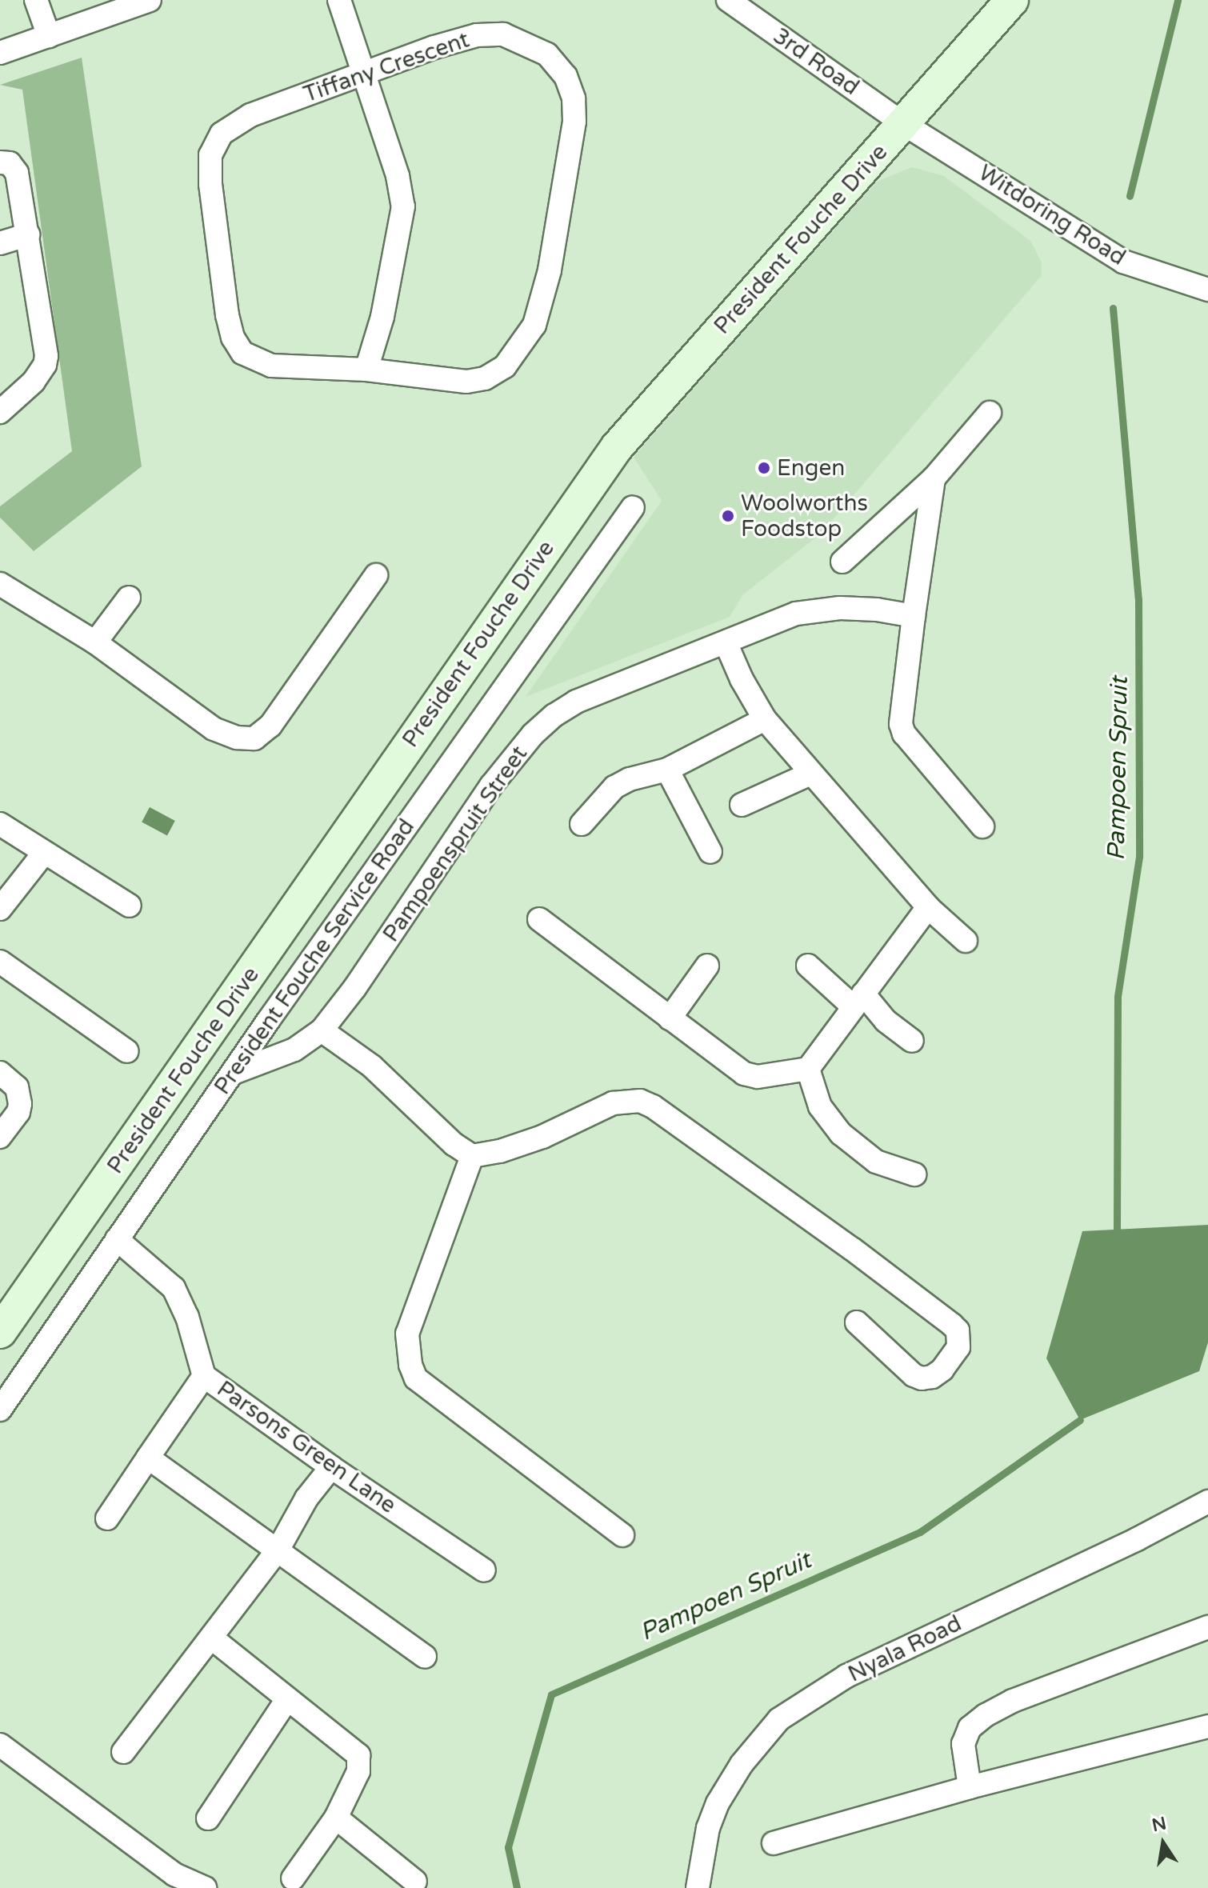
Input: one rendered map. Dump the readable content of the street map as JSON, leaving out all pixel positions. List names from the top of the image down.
{
  "streets": {
    "street": [
      "3rd Road",
      "Tiffany Crescent",
      "Witdoring Road",
      "President Fouche Drive",
      "Pampoenspruit Street",
      "President Fouche Service Road",
      "Parsons Green Lane",
      "Nyala Road"
    ]
  },
  "crossings": [
    ["3rd Road", "Witdoring Road"],
    ["3rd Road", "President Fouche Drive"],
    ["Witdoring Road", "President Fouche Drive"],
    ["Pampoenspruit Street", "President Fouche Service Road"],
    ["President Fouche Service Road", "Parsons Green Lane"]
  ],
  "water": ["Pampoen Spruit"],
  "places": ["Engen", "Woolworths Foodstop"],
  "north": "top"
}
